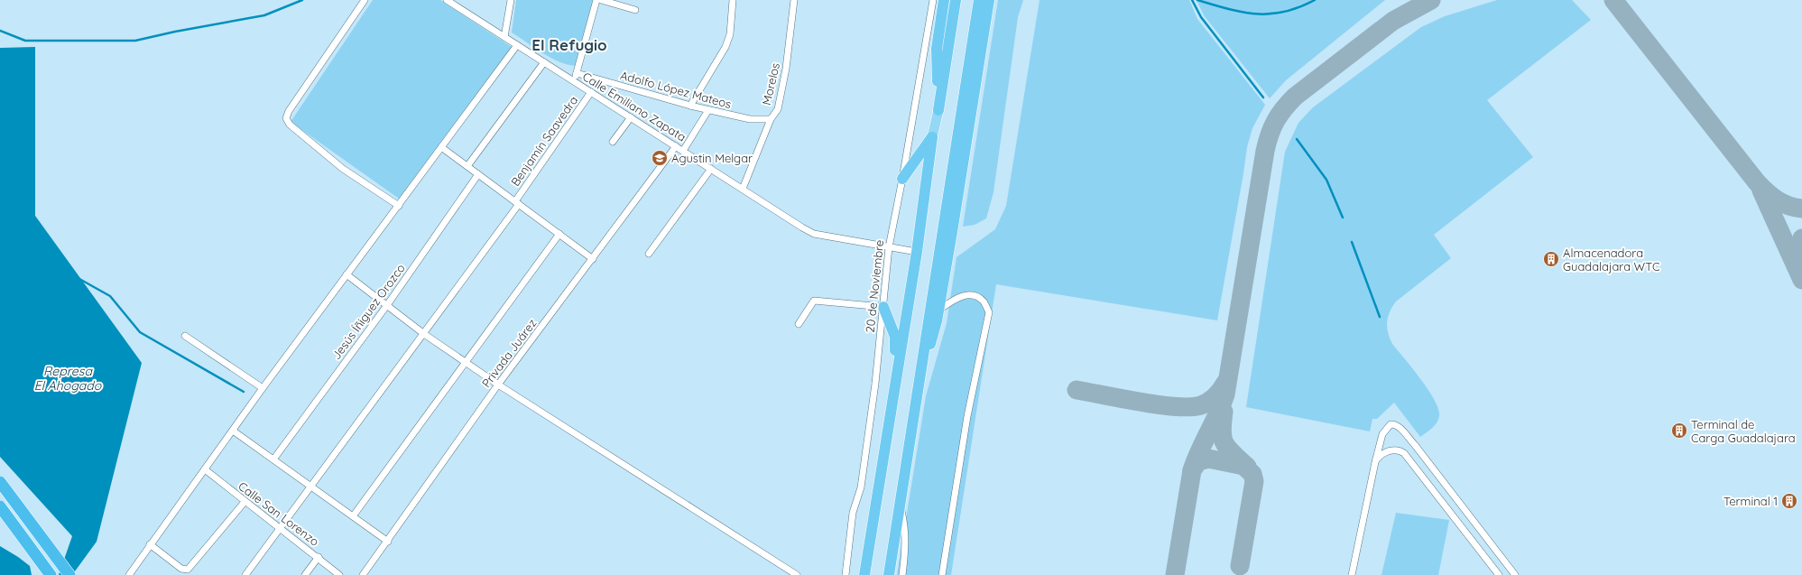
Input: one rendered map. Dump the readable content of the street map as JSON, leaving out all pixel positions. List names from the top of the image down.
{
  "streets": {
    "street": [
      "Morelos",
      "Adolfo López Mateos",
      "Calle Emiliano Zapata",
      "Benjamín Saavedra",
      "20 de Noviembre",
      "Jesús Íñiguez Orozco",
      "Privada Juárez",
      "Calle San Lorenzo"
    ]
  },
  "crossings": [
    ["Morelos", "Adolfo López Mateos"],
    ["Morelos", "Calle Emiliano Zapata"],
    ["Calle Emiliano Zapata", "Benjamín Saavedra"],
    ["Calle Emiliano Zapata", "20 de Noviembre"],
    ["Calle Emiliano Zapata", "Privada Juárez"],
    ["Benjamín Saavedra", "Calle San Lorenzo"]
  ],
  "districts": ["El Refugio"],
  "water": ["Represa El Ahogado"],
  "places": {
    "school or university": ["Agustin Melgar"],
    "building": ["Almacenadora Guadalajara WTC", "Terminal de Carga Guadalajara", "Terminal 1"]
  }
}
